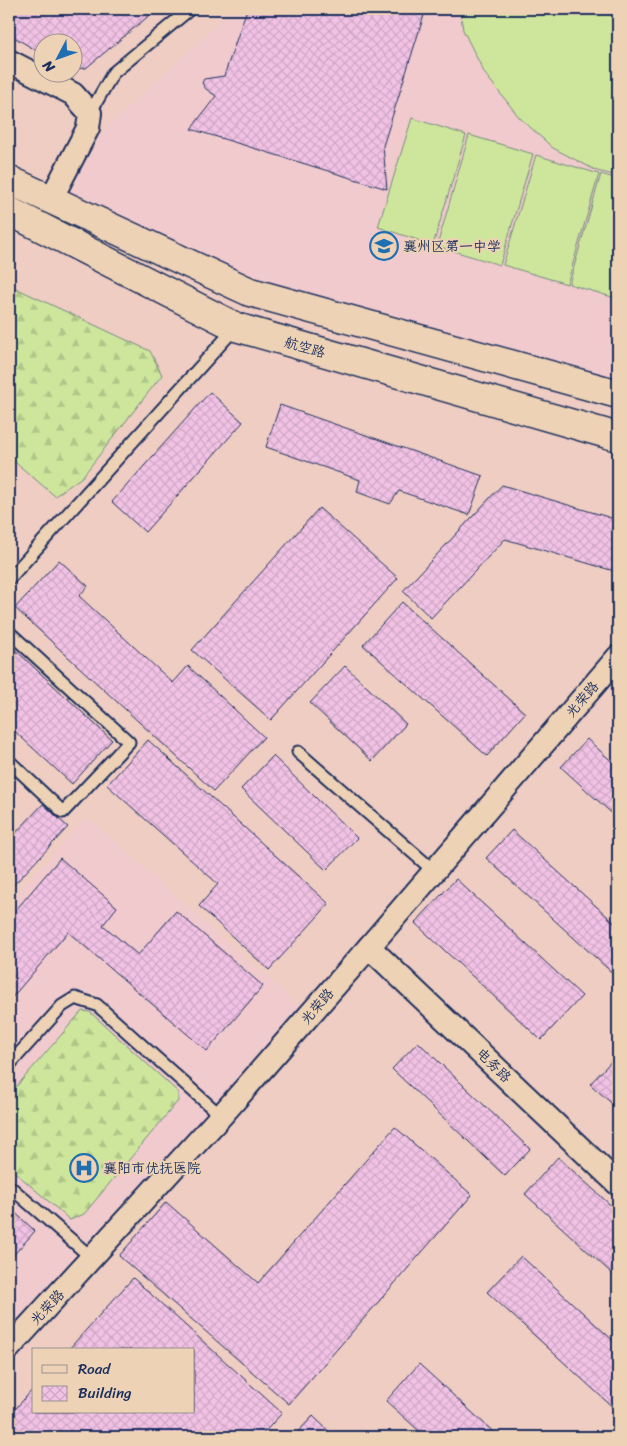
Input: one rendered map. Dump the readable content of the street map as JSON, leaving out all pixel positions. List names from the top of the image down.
{
  "streets": {
    "main road": ["航空路"],
    "street": ["光荣路", "电务路"]
  },
  "crossings": [
    ["光荣路", "电务路"]
  ],
  "places": {
    "school or university": ["襄州区第一中学"],
    "hospital": ["襄阳市优抚医院"]
  },
  "legend": ["Road", "Building"],
  "north": "bottom left"
}
